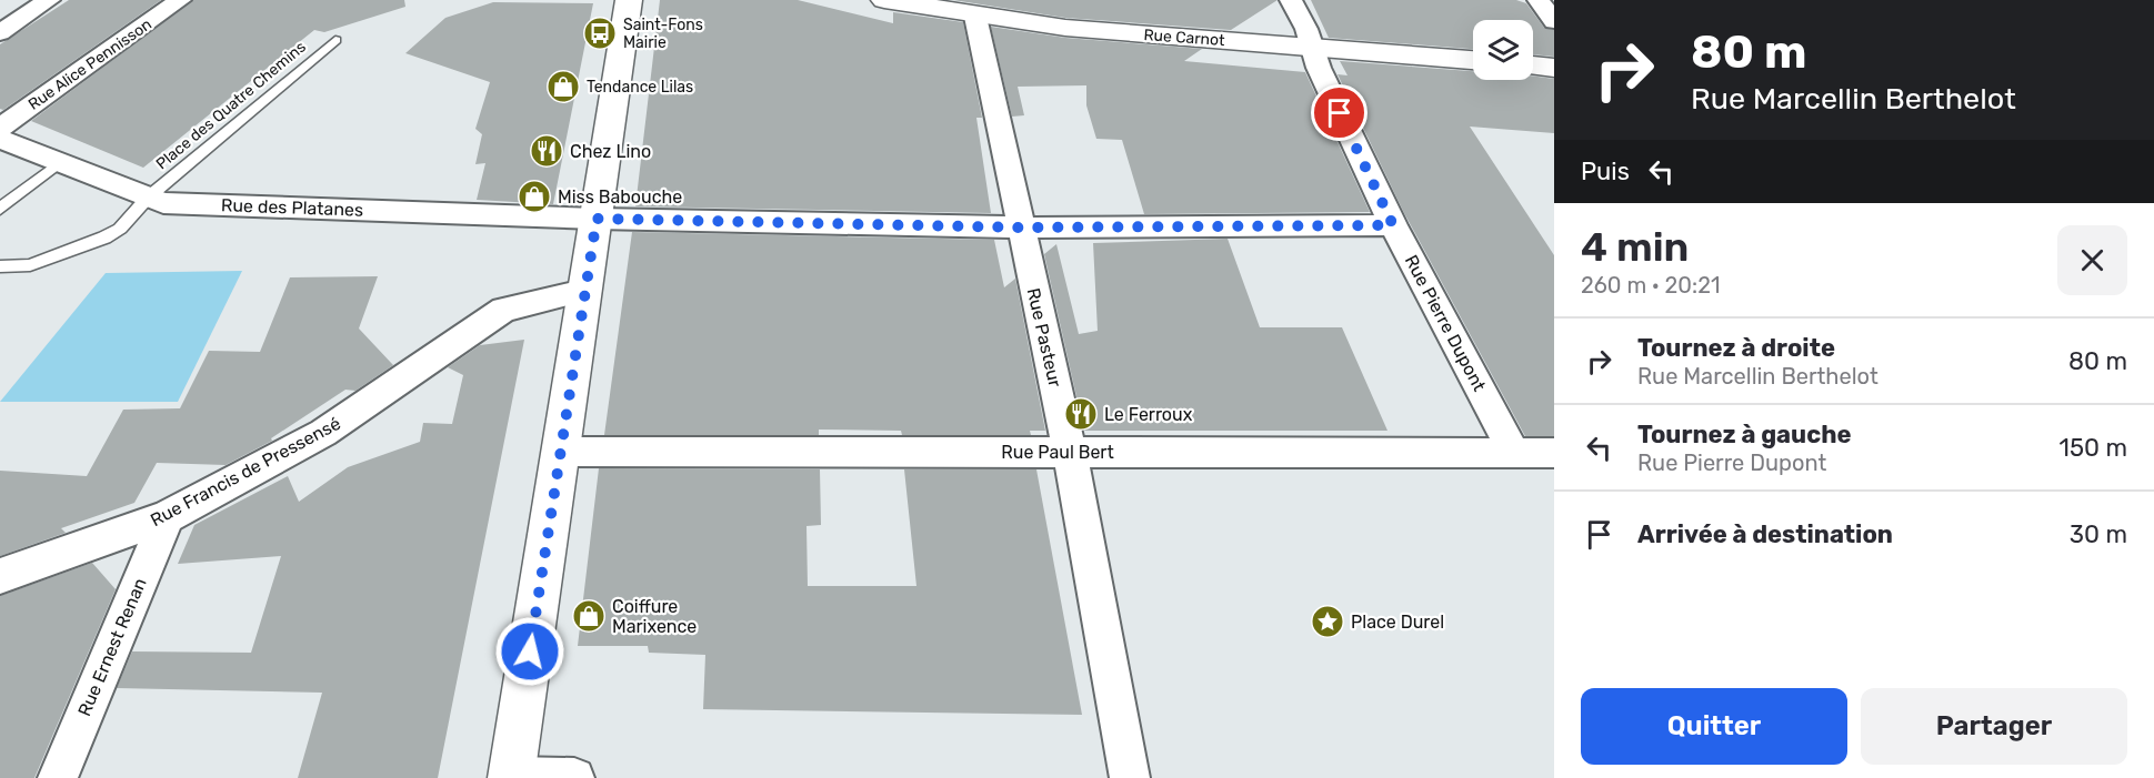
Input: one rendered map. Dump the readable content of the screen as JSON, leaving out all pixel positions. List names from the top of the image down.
{
  "streets": {
    "main road": ["Rue Carnot"],
    "street": [
      "Rue Alice Pennisson",
      "Rue des Platanes",
      "Rue Pierre Dupont",
      "Rue Pasteur",
      "Rue Paul Bert",
      "Rue Francis de Pressensé",
      "Rue Ernest Renan"
    ],
    "lane": ["Place des Quatre Chemins"]
  },
  "crossings": [
    ["Rue Carnot", "Rue Pierre Dupont"],
    ["Rue Carnot", "Rue Pasteur"],
    ["Place des Quatre Chemins", "Rue des Platanes"],
    ["Rue des Platanes", "Rue Pierre Dupont"],
    ["Rue des Platanes", "Rue Pasteur"],
    ["Rue Pierre Dupont", "Rue Paul Bert"],
    ["Rue Pasteur", "Rue Paul Bert"],
    ["Rue Francis de Pressensé", "Rue Ernest Renan"]
  ],
  "places": {
    "bus stop": ["Saint-Fons Mairie"],
    "shop": ["Tendance Lilas", "Miss Babouche", "Coiffure Marixence"],
    "restaurant": ["Chez Lino", "Le Ferroux"],
    "place": ["Place Durel"]
  },
  "page": {
    "turn": ["80 m", "Rue Marcellin Berthelot"],
    "then": "Puis",
    "heading": ["4 min", "260 m · 20:21"],
    "list": [
      {
        "name": "Tournez à droite",
        "note": "Rue Marcellin Berthelot",
        "value": "80 m"
      },
      {
        "name": "Tournez à gauche",
        "note": "Rue Pierre Dupont",
        "value": "150 m"
      },
      {
        "name": "Arrivée à destination",
        "value": "30 m"
      }
    ],
    "buttons": ["Quitter", "Partager"]
  }
}
